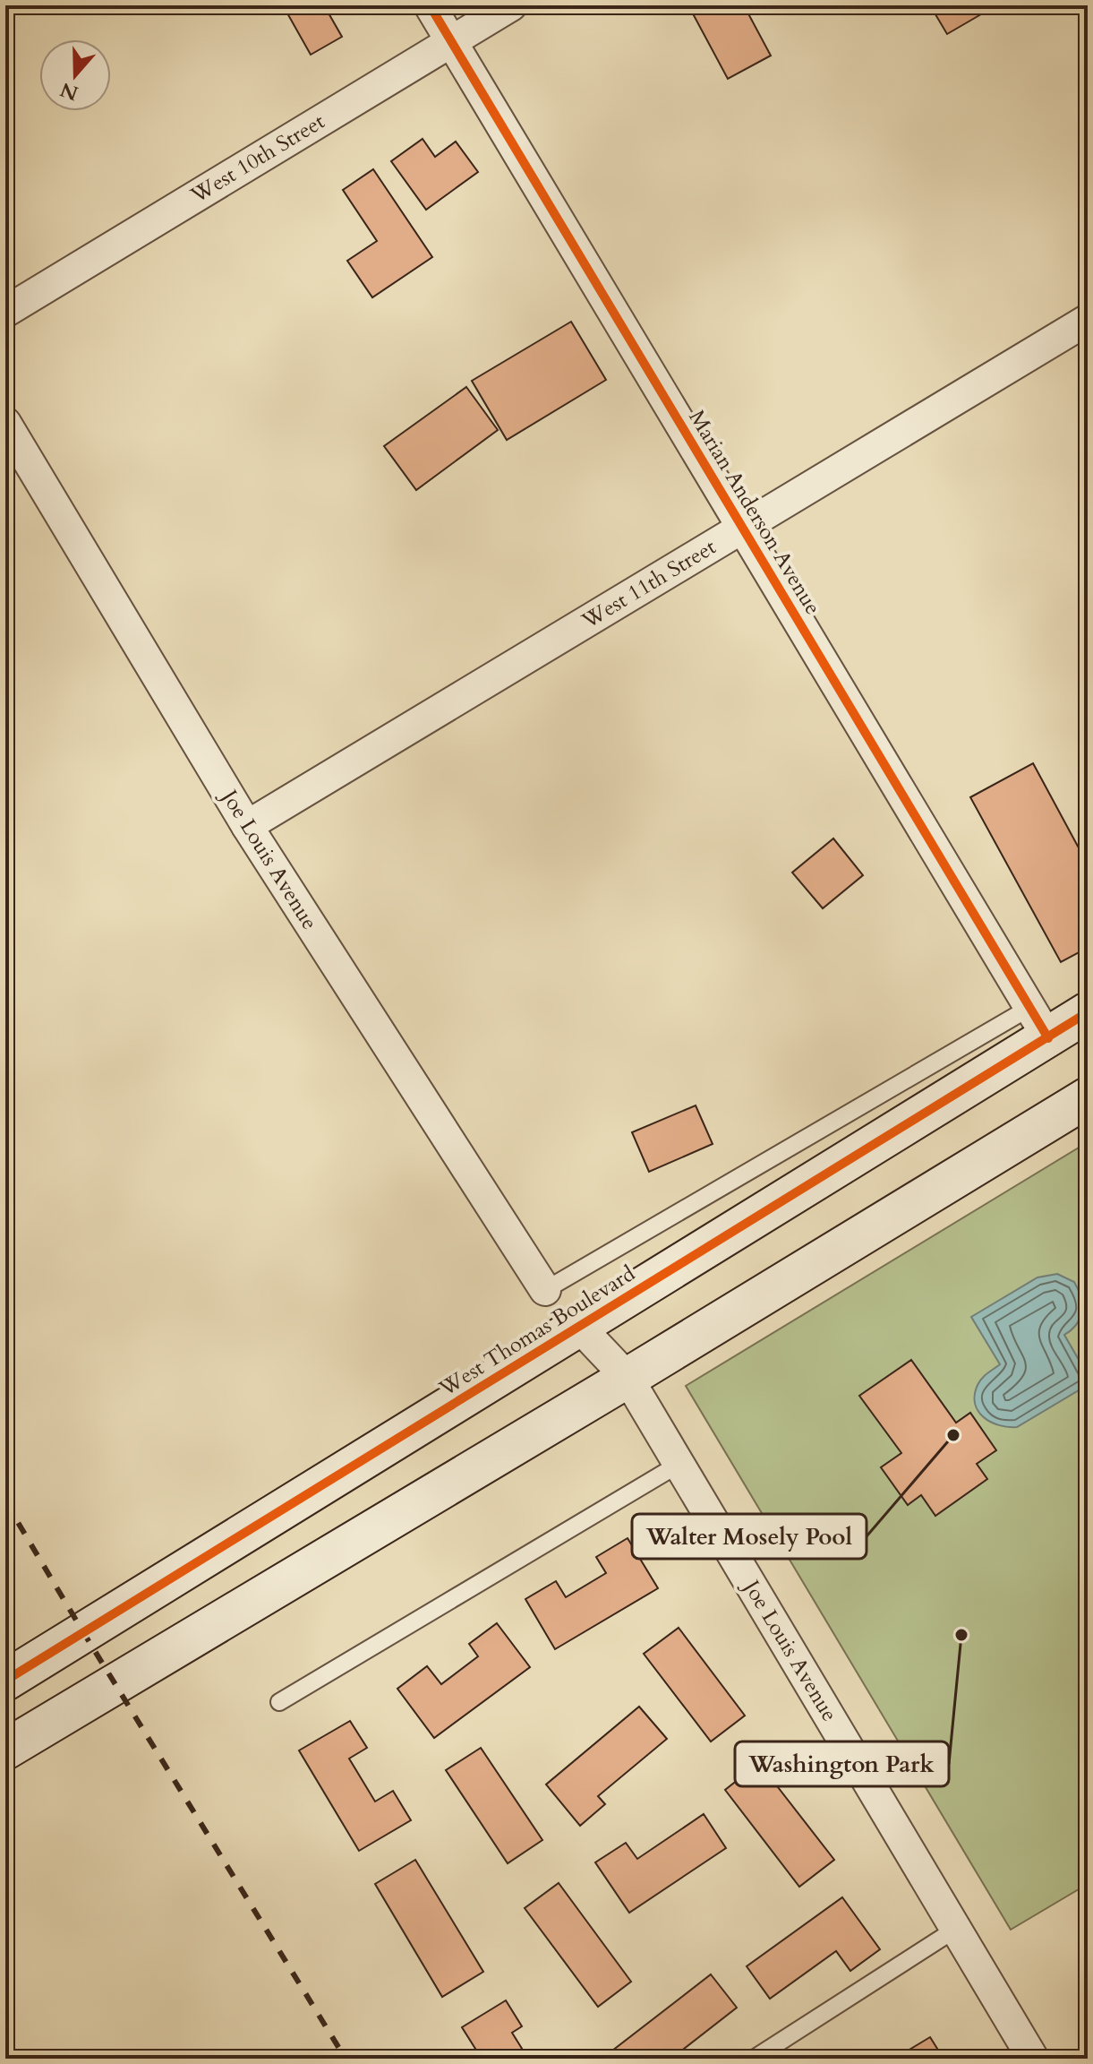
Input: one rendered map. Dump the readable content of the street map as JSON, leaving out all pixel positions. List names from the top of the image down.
{
  "streets": {
    "street": [
      "West 10th Street",
      "Marian Anderson Avenue",
      "West 11th Street",
      "Joe Louis Avenue",
      "West Thomas Boulevard"
    ]
  },
  "crossings": [
    ["West 10th Street", "Marian Anderson Avenue"],
    ["Marian Anderson Avenue", "West 11th Street"],
    ["Marian Anderson Avenue", "West Thomas Boulevard"],
    ["West 11th Street", "Joe Louis Avenue"],
    ["Joe Louis Avenue", "West Thomas Boulevard"]
  ],
  "places": ["Walter Mosely Pool", "Washington Park"],
  "north": "bottom"
}
